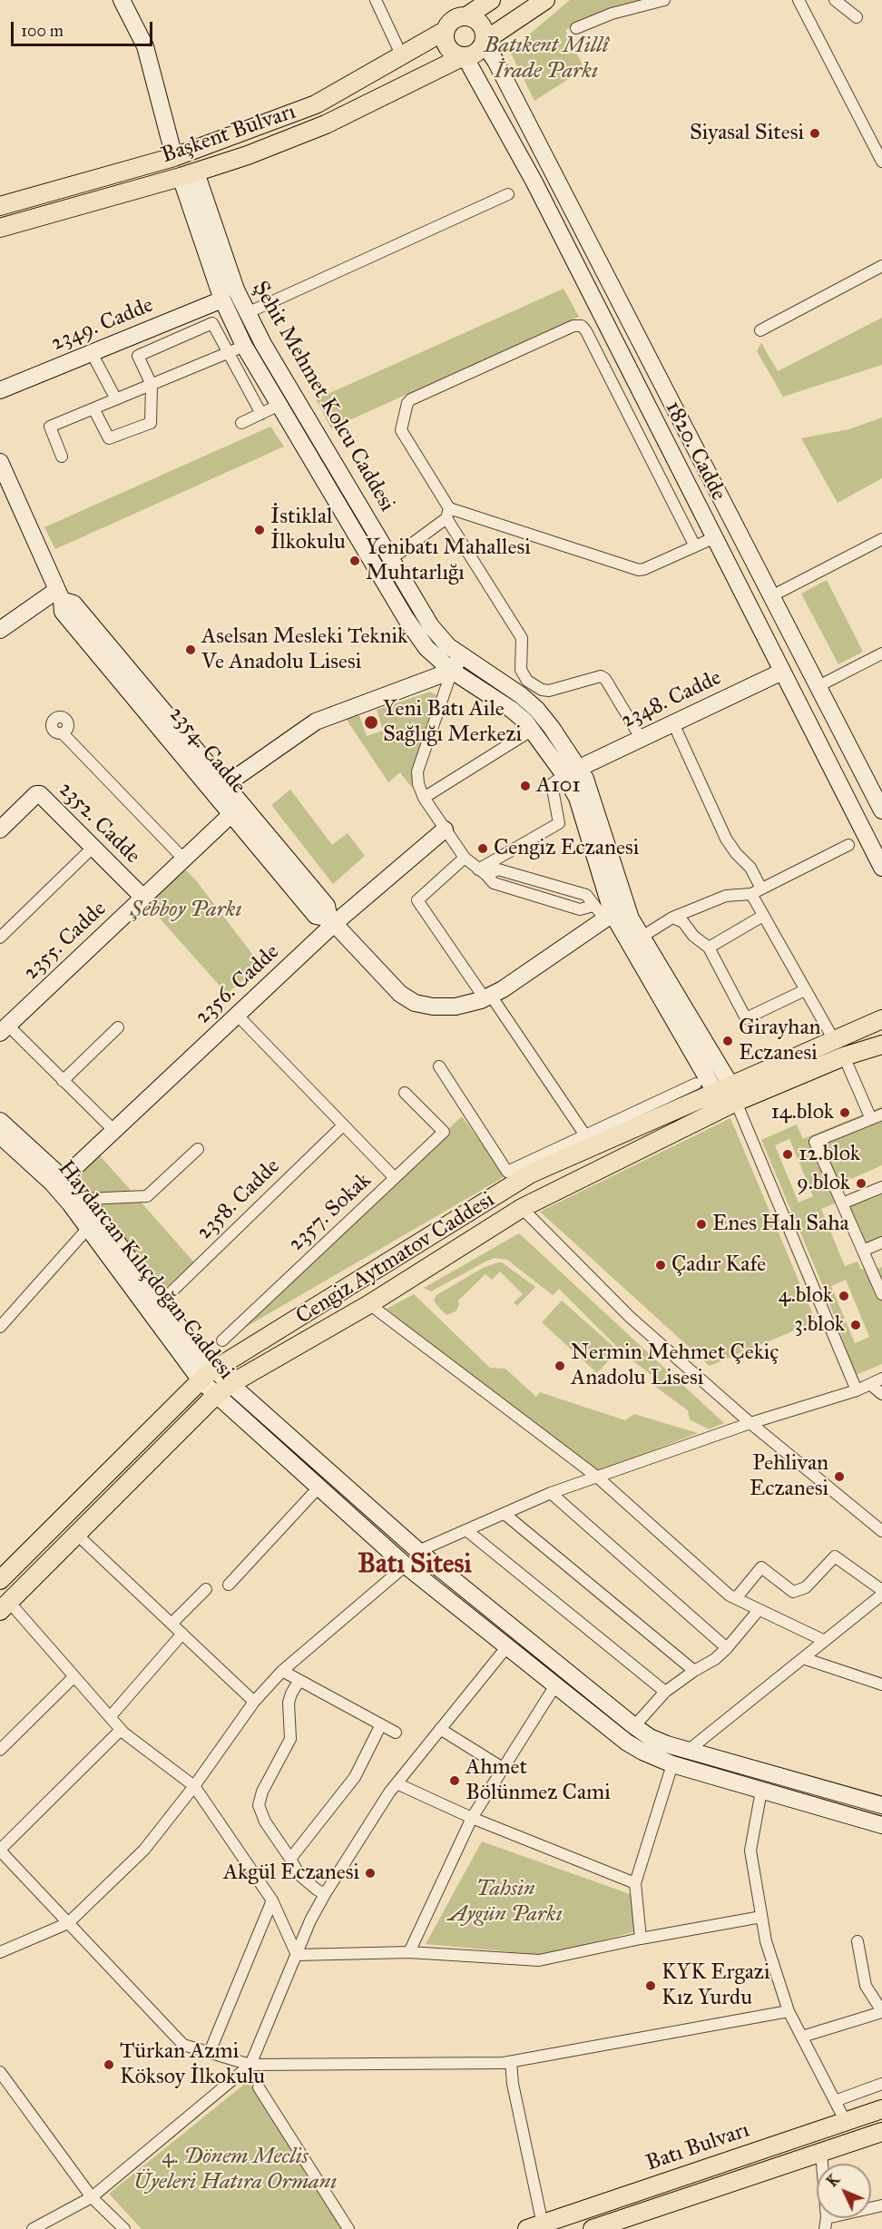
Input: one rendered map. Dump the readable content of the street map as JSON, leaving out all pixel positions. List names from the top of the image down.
{
  "streets": {
    "main road": ["Başkent Bulvarı", "Cengiz Aytmatov Caddesi", "Batı Bulvarı"],
    "street": [
      "2349. Cadde",
      "Şehit Mehmet Kolcu Caddesi",
      "1820. Cadde",
      "2348. Cadde",
      "2354. Cadde",
      "2352. Cadde",
      "2355. Cadde",
      "2356. Cadde",
      "2358. Cadde",
      "2357. Sokak",
      "Haydarcan Kılıçdoğan Caddesi"
    ]
  },
  "crossings": [
    ["Başkent Bulvarı", "Şehit Mehmet Kolcu Caddesi"],
    ["Başkent Bulvarı", "1820. Cadde"],
    ["2349. Cadde", "Şehit Mehmet Kolcu Caddesi"],
    ["Şehit Mehmet Kolcu Caddesi", "2348. Cadde"],
    ["Şehit Mehmet Kolcu Caddesi", "2354. Cadde"],
    ["Şehit Mehmet Kolcu Caddesi", "Cengiz Aytmatov Caddesi"],
    ["1820. Cadde", "2348. Cadde"],
    ["2354. Cadde", "2355. Cadde"],
    ["2354. Cadde", "2356. Cadde"],
    ["2352. Cadde", "2355. Cadde"],
    ["2356. Cadde", "2357. Sokak"],
    ["2356. Cadde", "Haydarcan Kılıçdoğan Caddesi"],
    ["2358. Cadde", "2357. Sokak"],
    ["2358. Cadde", "Haydarcan Kılıçdoğan Caddesi"],
    ["Cengiz Aytmatov Caddesi", "Haydarcan Kılıçdoğan Caddesi"]
  ],
  "districts": ["Batı Sitesi"],
  "parks": [
    "Batıkent Millî İrade Parkı",
    "Şebboy Parkı",
    "Tahsin Aygün Parkı",
    "4. Dönem Meclis Üyeleri Hatıra Ormanı"
  ],
  "places": [
    "Siyasal Sitesi",
    "İstiklal İlkokulu",
    "Yenibatı Mahallesi Muhtarlığı",
    "Aselsan Mesleki Teknik Ve Anadolu Lisesi",
    "Yeni Batı Aile Sağlığı Merkezi",
    "A101",
    "Cengiz Eczanesi",
    "Girayhan Eczanesi",
    "14.blok",
    "12.blok",
    "9.blok",
    "Enes Halı Saha",
    "Çadır Kafe",
    "4.blok",
    "3.blok",
    "Nermin Mehmet Çekiç Anadolu Lisesi",
    "Pehlivan Eczanesi",
    "Ahmet Bölünmez Cami",
    "Akgül Eczanesi",
    "KYK Ergazi Kız Yurdu",
    "Türkan Azmi Köksoy İlkokulu"
  ],
  "scale_bar": "100 m",
  "north": "top left"
}
